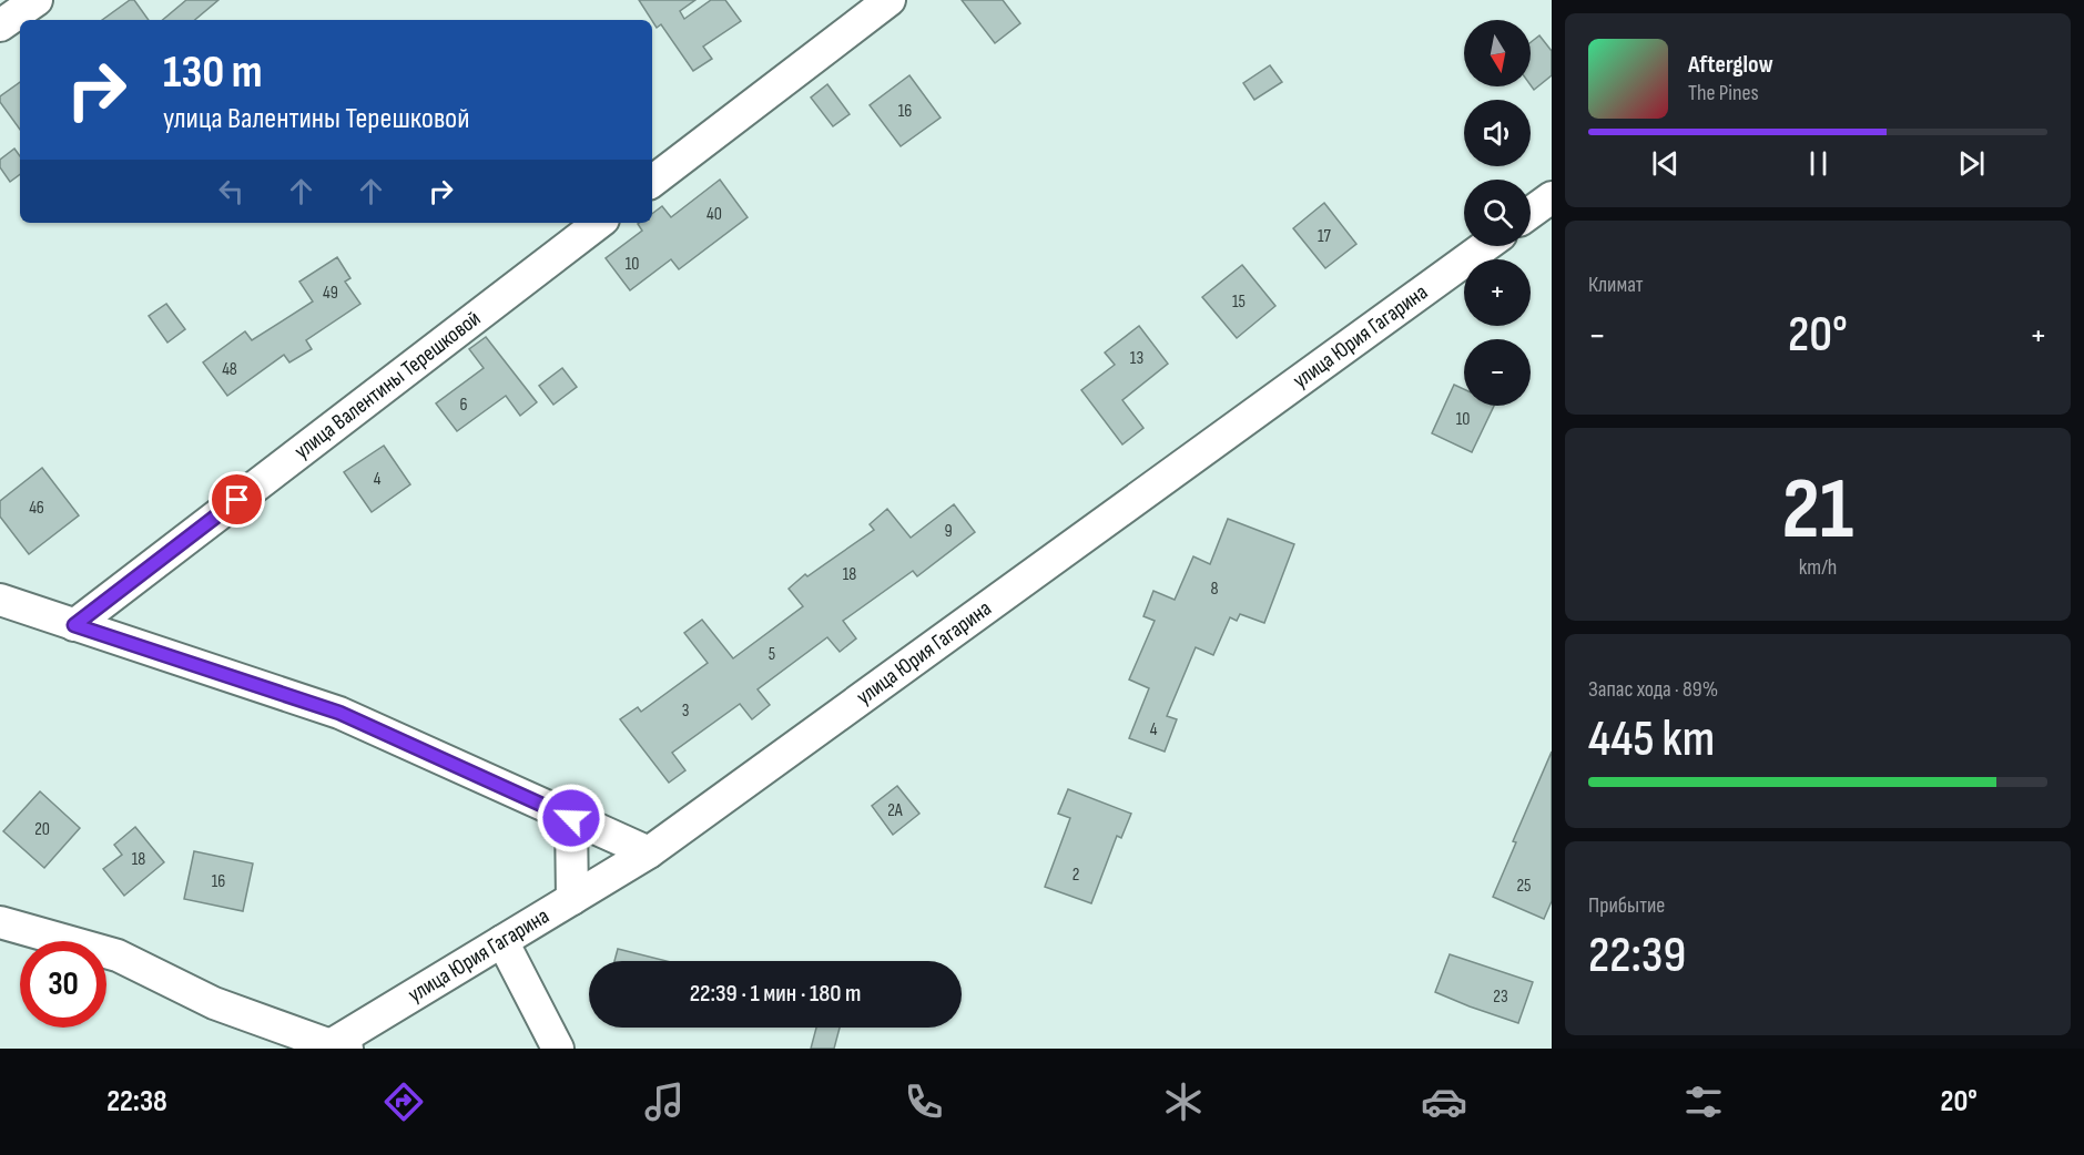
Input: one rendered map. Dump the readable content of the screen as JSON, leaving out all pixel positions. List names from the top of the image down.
{
  "streets": {
    "street": ["улица Юрия Гагарина", "улица Валентины Терешковой"]
  },
  "house_numbers": [
    "16",
    "40",
    "17",
    "10",
    "49",
    "15",
    "13",
    "48",
    "6",
    "10",
    "4",
    "46",
    "9",
    "18",
    "8",
    "5",
    "3",
    "4",
    "2А",
    "20",
    "18",
    "2",
    "16",
    "25",
    "23"
  ],
  "north": "bottom",
  "page": {
    "map_buttons": ["+", "−"],
    "turn": ["130 m", "улица Валентины Терешковой"],
    "song": ["Afterglow", "The Pines"],
    "tile": [
      "Климат",
      ["21", "km/h"],
      ["Запас хода · 89%", "445 km"],
      ["Прибытие", "22:39"]
    ],
    "heat": ["−", "20°", "+"],
    "limit": "30",
    "trip": "22:39 · 1 мин · 180 m",
    "tabs": ["22:38", "20°"]
  }
}
